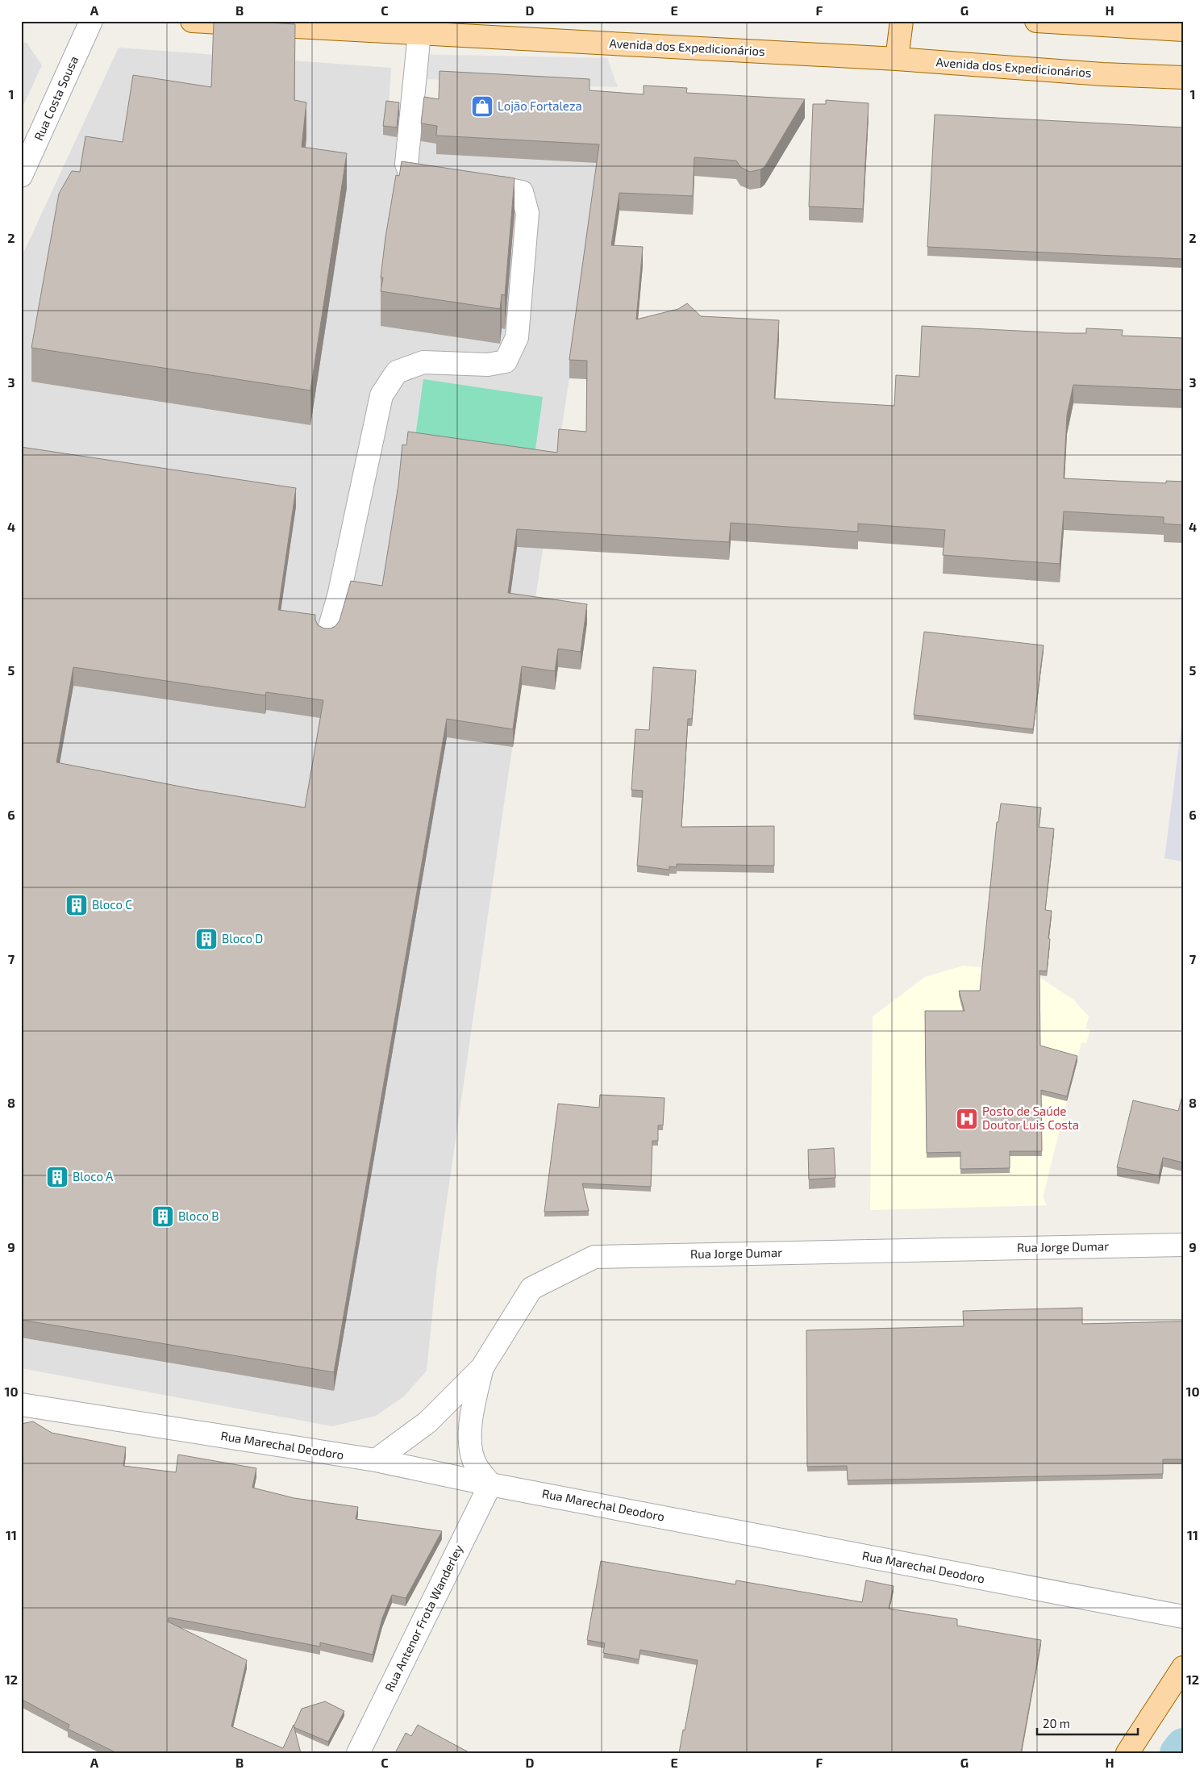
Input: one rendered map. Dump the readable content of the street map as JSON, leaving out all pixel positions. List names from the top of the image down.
{
  "streets": {
    "main road": ["Avenida dos Expedicionários"],
    "street": [
      "Rua Costa Sousa",
      "Rua Jorge Dumar",
      "Rua Marechal Deodoro",
      "Rua Antenor Frota Wanderley"
    ]
  },
  "crossings": [
    ["Rua Jorge Dumar", "Rua Marechal Deodoro"],
    ["Rua Marechal Deodoro", "Rua Antenor Frota Wanderley"]
  ],
  "places": {
    "shop": ["Lojão Fortaleza"],
    "building": [
      "Bloco C",
      "Bloco D",
      "Bloco A",
      "Bloco B"
    ],
    "hospital": ["Posto de Saúde Doutor Luis Costa"]
  },
  "scale_bar": "20 m",
  "grid": {
    "columns": [
      "A",
      "B",
      "C",
      "D",
      "E",
      "F",
      "G",
      "H"
    ],
    "rows": [
      "1",
      "2",
      "3",
      "4",
      "5",
      "6",
      "7",
      "8",
      "9",
      "10",
      "11",
      "12"
    ]
  }
}
